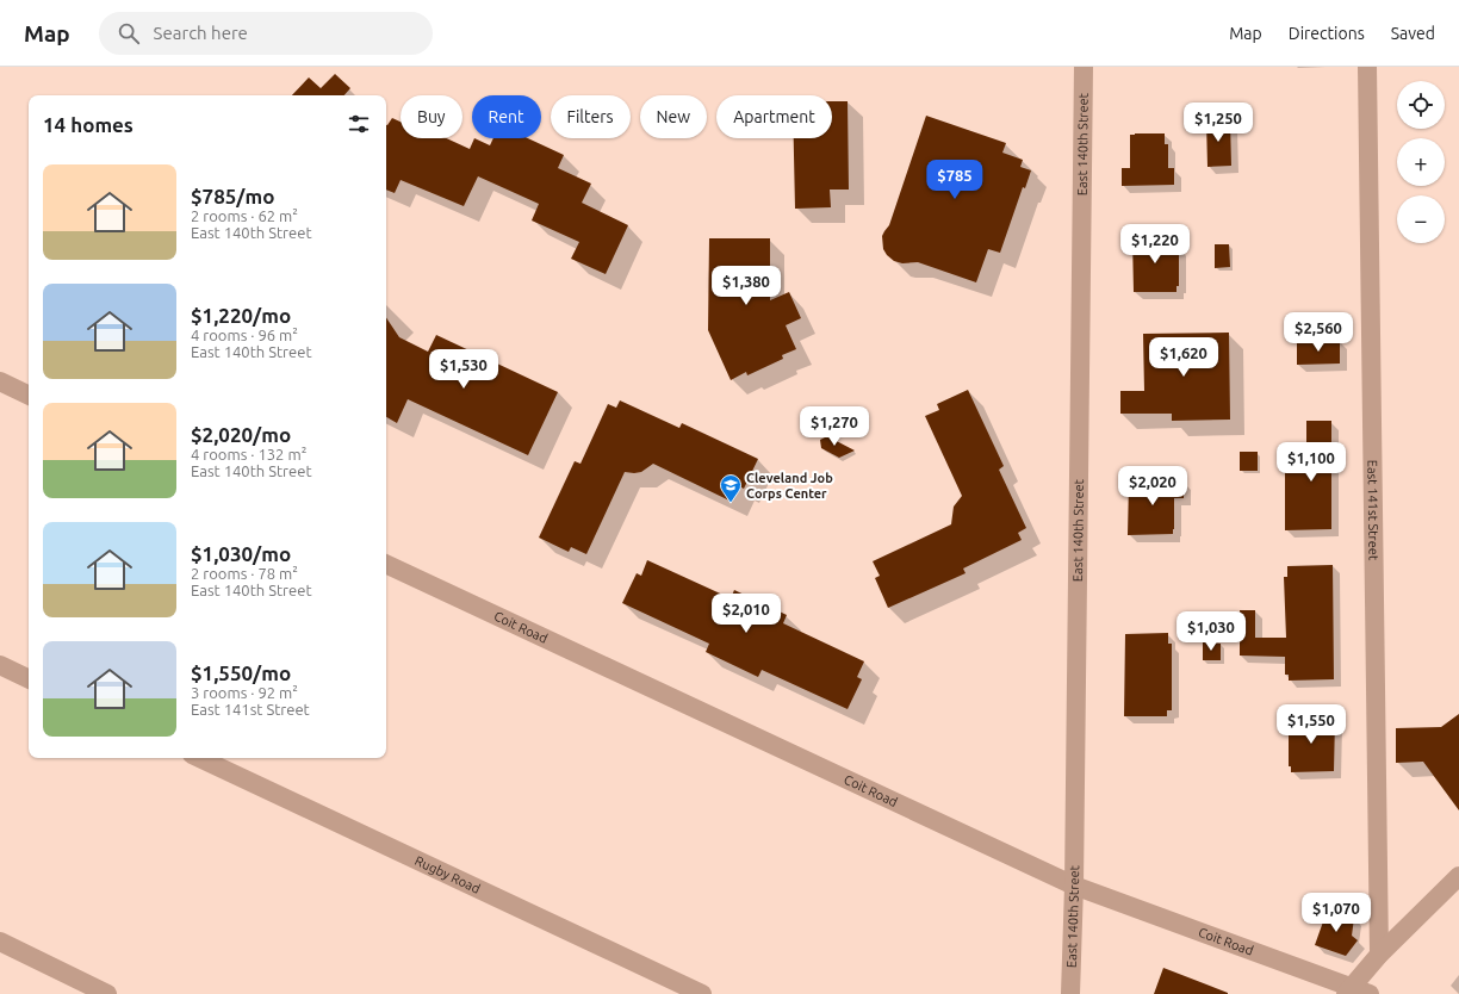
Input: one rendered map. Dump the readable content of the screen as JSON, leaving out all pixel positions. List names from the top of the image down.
{
  "streets": {
    "street": [
      "East 140th Street",
      "East 141st Street",
      "Coit Road",
      "Rugby Road"
    ]
  },
  "crossings": [
    ["East 140th Street", "Coit Road"]
  ],
  "places": {
    "school or university": ["Cleveland Job Corps Center"]
  },
  "page": {
    "header": "Map",
    "search": "Search here",
    "nav": ["Map", "Directions", "Saved"],
    "map_buttons": ["+", "−"],
    "chip": [
      "Buy",
      "Rent",
      "Filters",
      "New",
      "Apartment"
    ],
    "heading": "14 homes",
    "price": [
      "$1,250",
      "$785",
      "$1,220",
      "$1,380",
      "$2,560",
      "$1,620",
      "$1,530",
      "$1,270",
      "$1,100",
      "$2,020",
      "$2,010",
      "$1,030",
      "$1,550",
      "$1,070"
    ],
    "list": [
      {
        "name": "$785/mo",
        "note": "2 rooms · 62 m² · East 140th Street"
      },
      {
        "name": "$1,220/mo",
        "note": "4 rooms · 96 m² · East 140th Street"
      },
      {
        "name": "$2,020/mo",
        "note": "4 rooms · 132 m² · East 140th Street"
      },
      {
        "name": "$1,030/mo",
        "note": "2 rooms · 78 m² · East 140th Street"
      },
      {
        "name": "$1,550/mo",
        "note": "3 rooms · 92 m² · East 141st Street"
      }
    ]
  }
}
